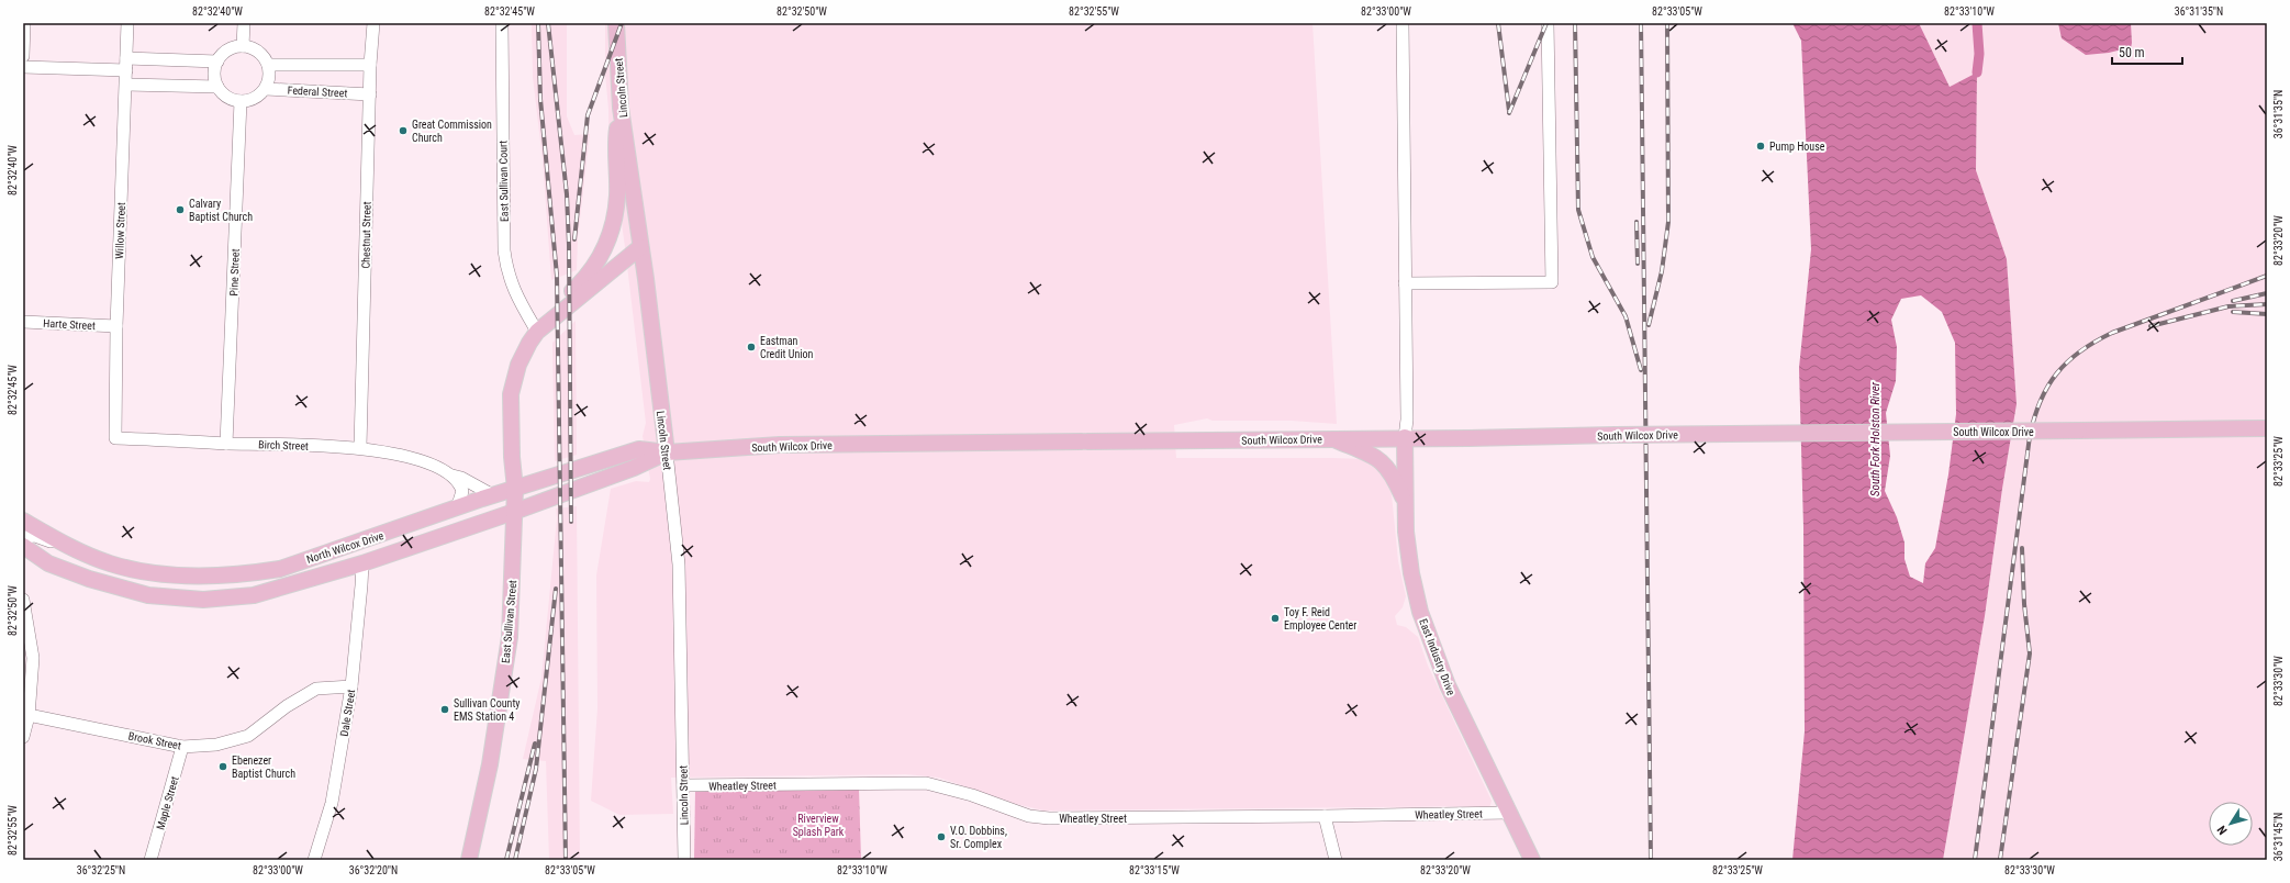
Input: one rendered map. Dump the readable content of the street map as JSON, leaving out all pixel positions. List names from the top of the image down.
{
  "streets": {
    "main road": [
      "Lincoln Street",
      "South Wilcox Drive",
      "North Wilcox Drive",
      "East Sullivan Street",
      "East Industry Drive"
    ],
    "street": [
      "Federal Street",
      "East Sullivan Court",
      "Willow Street",
      "Chestnut Street",
      "Pine Street",
      "Harte Street",
      "Birch Street",
      "Dale Street",
      "Brook Street",
      "Wheatley Street",
      "Maple Street"
    ]
  },
  "crossings": [
    ["Lincoln Street", "South Wilcox Drive"],
    ["Lincoln Street", "North Wilcox Drive"],
    ["Lincoln Street", "Wheatley Street"],
    ["Federal Street", "Chestnut Street"],
    ["Federal Street", "Pine Street"],
    ["Willow Street", "Harte Street"],
    ["Willow Street", "Birch Street"],
    ["Chestnut Street", "Birch Street"],
    ["Pine Street", "Birch Street"],
    ["South Wilcox Drive", "North Wilcox Drive"],
    ["South Wilcox Drive", "East Sullivan Street"],
    ["South Wilcox Drive", "East Industry Drive"],
    ["Birch Street", "North Wilcox Drive"],
    ["North Wilcox Drive", "East Sullivan Street"],
    ["North Wilcox Drive", "Dale Street"],
    ["East Industry Drive", "Wheatley Street"],
    ["Dale Street", "Brook Street"],
    ["Brook Street", "Maple Street"]
  ],
  "water": ["South Fork Holston River"],
  "parks": ["Riverview Splash Park"],
  "places": [
    "Great Commission Church",
    "Pump House",
    "Calvary Baptist Church",
    "Eastman Credit Union",
    "Toy F. Reid Employee Center",
    "Sullivan County EMS Station 4",
    "Ebenezer Baptist Church",
    "V.O. Dobbins, Sr. Complex"
  ],
  "scale_bar": "50 m",
  "north": "bottom left",
  "coordinates": [
    "82°32'40\"W",
    "82°32'45\"W",
    "82°32'50\"W",
    "82°32'55\"W",
    "82°33'00\"W",
    "82°33'05\"W",
    "82°33'10\"W",
    "36°31'35\"N",
    "82°33'20\"W",
    "82°33'25\"W",
    "82°33'30\"W",
    "36°31'45\"N",
    "36°32'25\"N",
    "36°32'20\"N",
    "82°33'15\"W"
  ]
}
